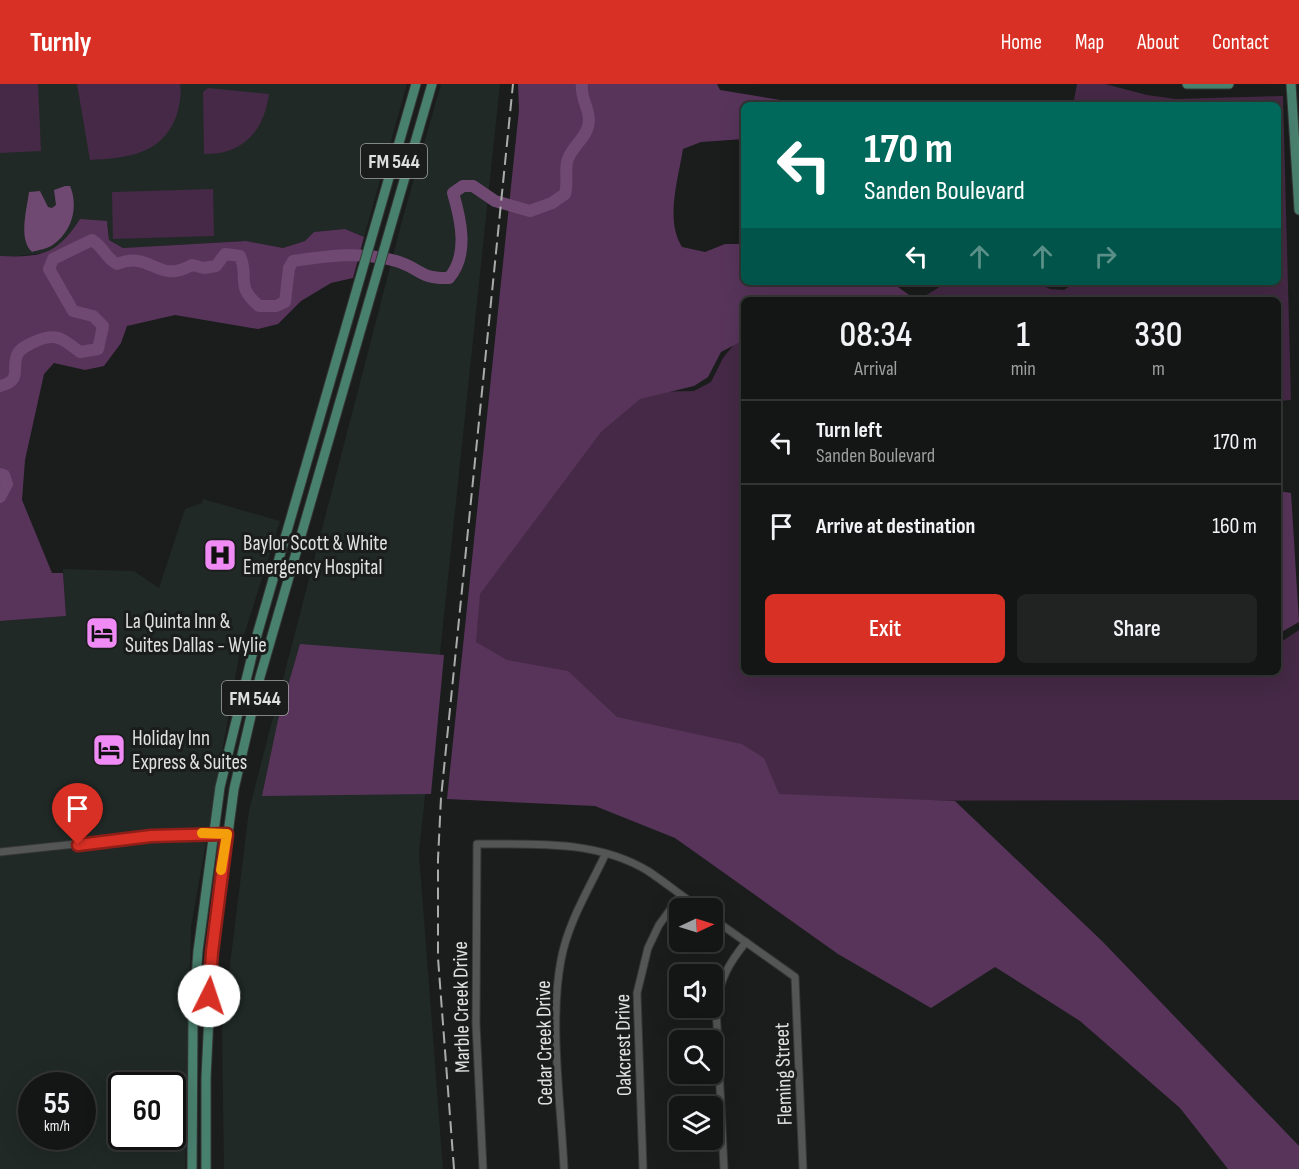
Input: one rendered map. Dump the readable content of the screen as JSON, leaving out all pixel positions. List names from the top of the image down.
{
  "streets": {
    "main road": ["FM 544"],
    "street": [
      "Marble Creek Drive",
      "Cedar Creek Drive",
      "Oakcrest Drive",
      "Fleming Street"
    ]
  },
  "crossings": [
    ["Marble Creek Drive", "Cedar Creek Drive"]
  ],
  "places": {
    "hospital": ["Baylor Scott & White Emergency Hospital"],
    "hotel": ["La Quinta Inn & Suites Dallas - Wylie", "Holiday Inn Express & Suites"]
  },
  "north": "right",
  "page": {
    "header": "Turnly",
    "nav": [
      "Home",
      "Map",
      "About",
      "Contact"
    ],
    "turn": ["170 m", "Sanden Boulevard"],
    "eta": [
      "08:34",
      "Arrival",
      "1",
      "min",
      "330",
      "m"
    ],
    "list": [
      {
        "name": "Turn left",
        "note": "Sanden Boulevard",
        "value": "170 m"
      },
      {
        "name": "Arrive at destination",
        "value": "160 m"
      }
    ],
    "buttons": ["Exit", "Share"],
    "speed": "55 km/h",
    "limit": "60"
  }
}
